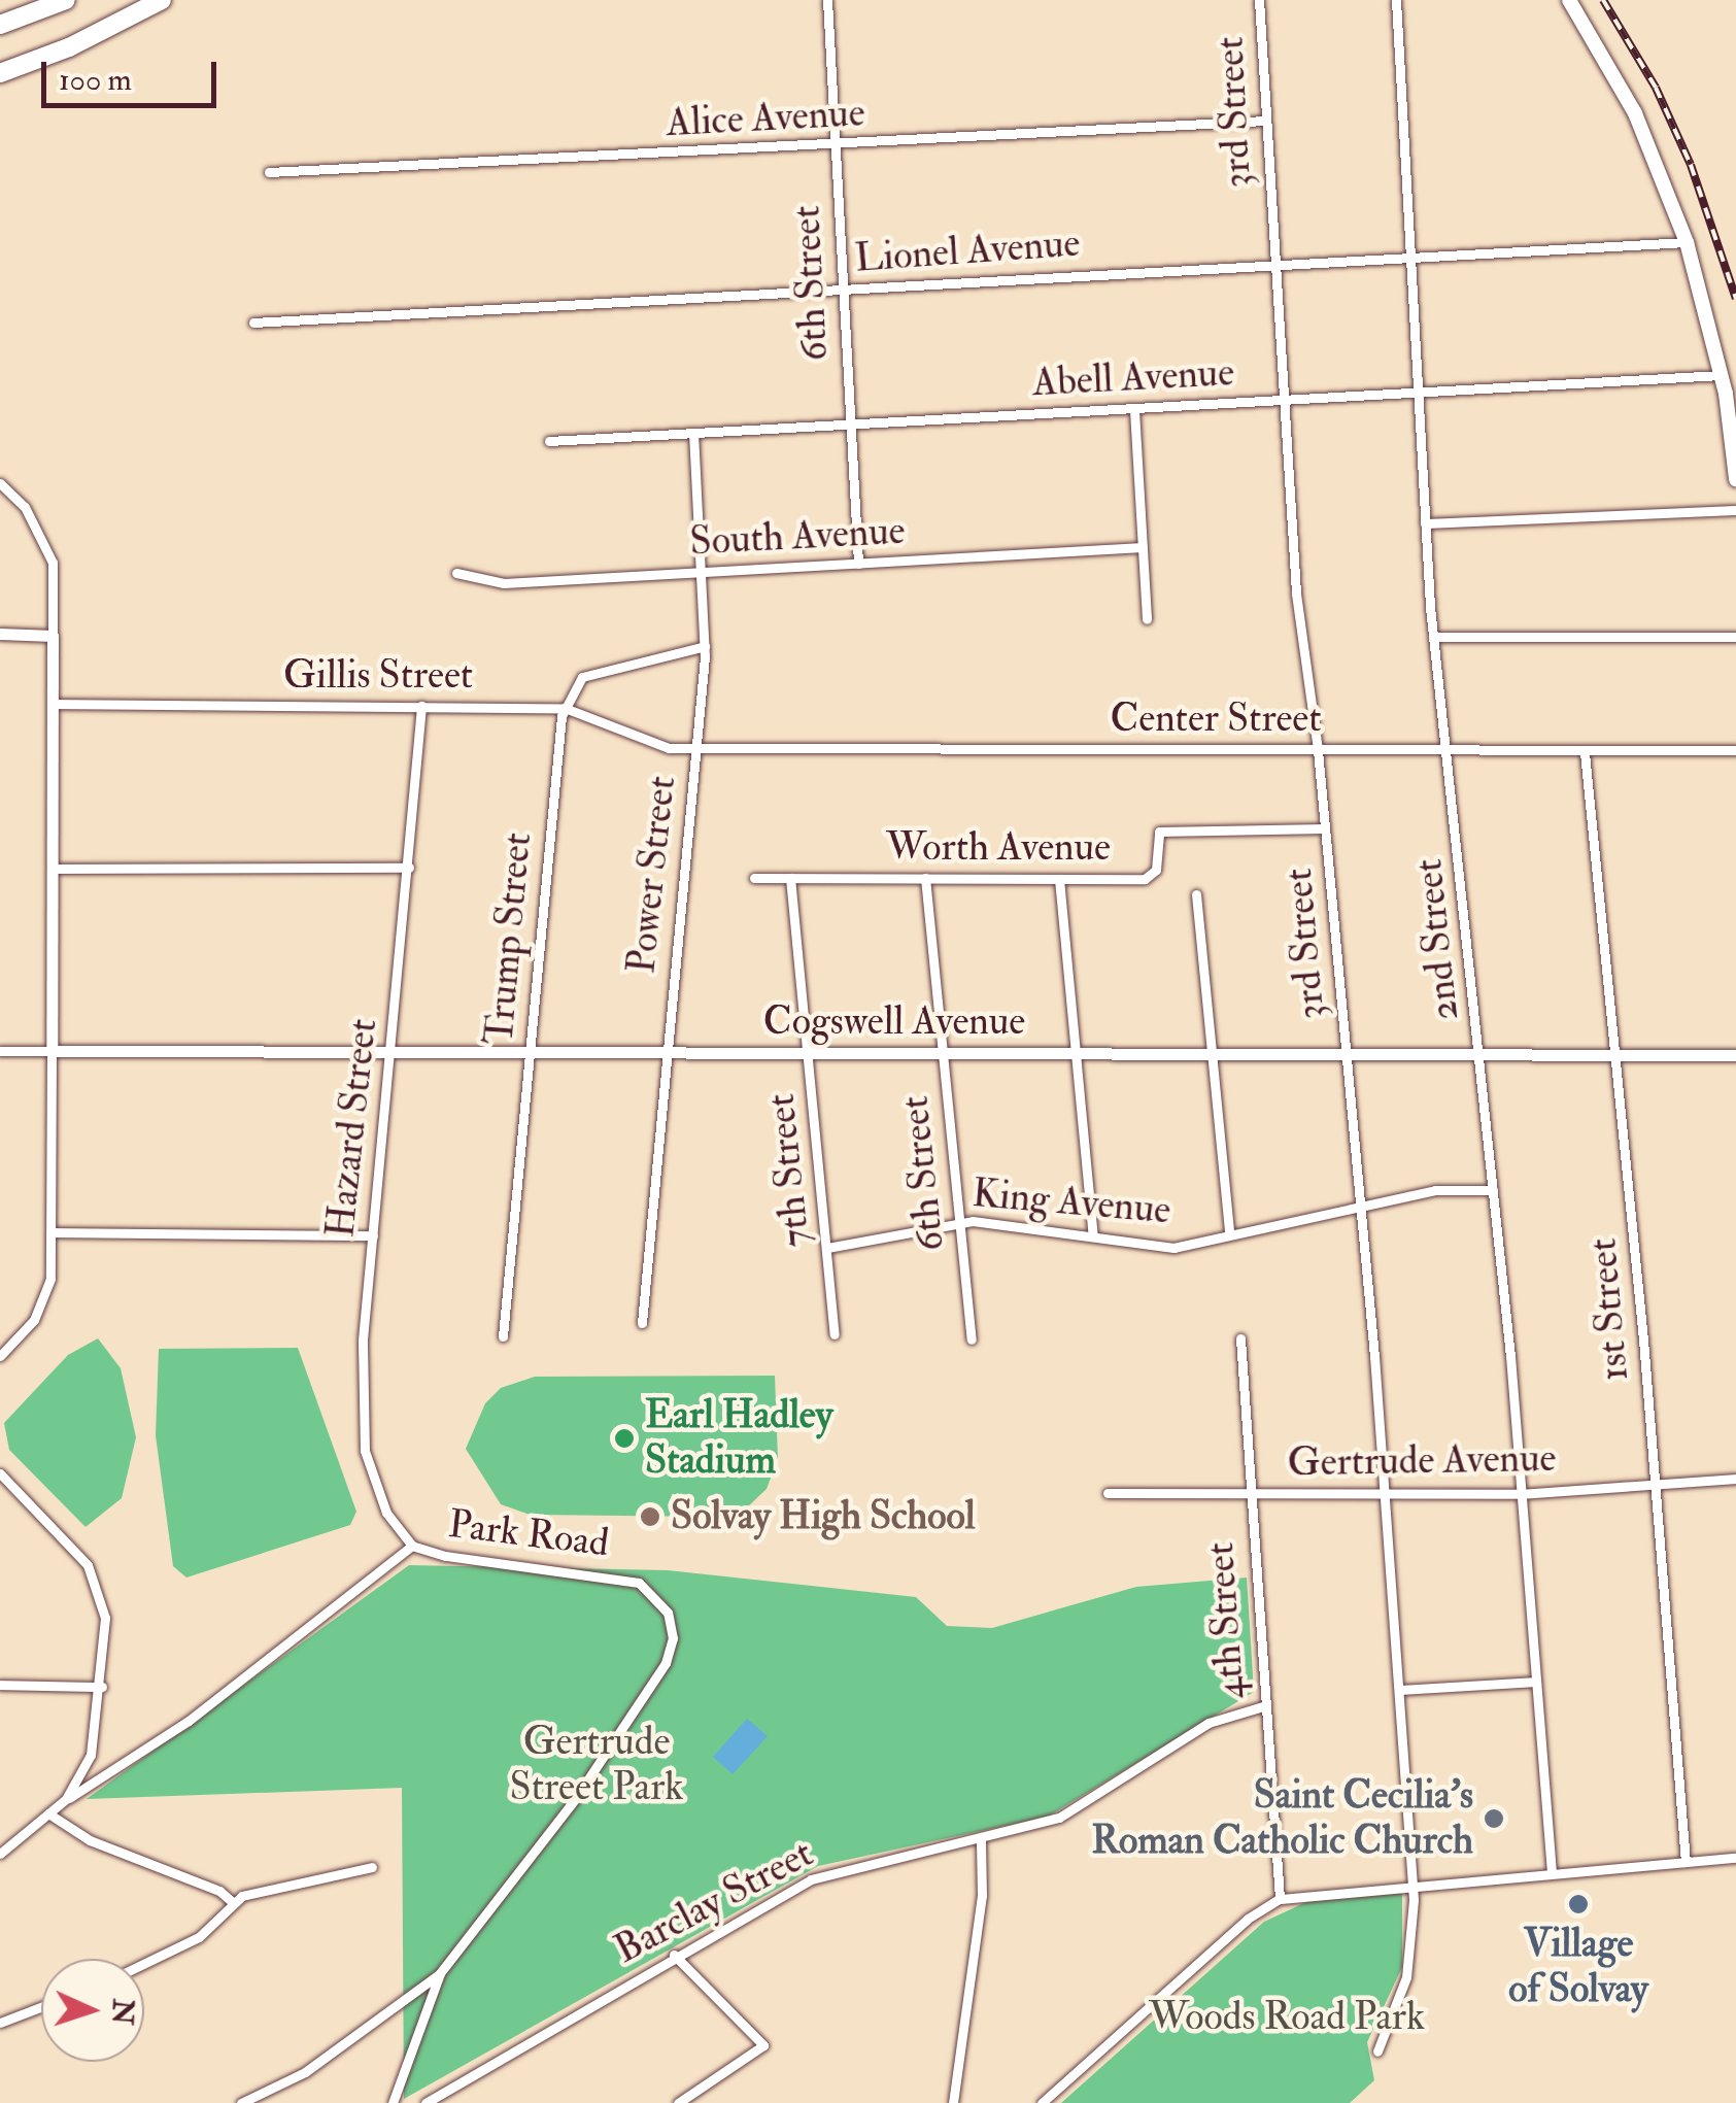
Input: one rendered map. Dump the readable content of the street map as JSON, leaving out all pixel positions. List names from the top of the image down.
{
  "streets": {
    "street": [
      "3rd Street",
      "Alice Avenue",
      "Lionel Avenue",
      "6th Street",
      "Abell Avenue",
      "South Avenue",
      "Gillis Street",
      "Center Street",
      "Worth Avenue",
      "Power Street",
      "Trump Street",
      "2nd Street",
      "Cogswell Avenue",
      "Hazard Street",
      "7th Street",
      "King Avenue",
      "1st Street",
      "Gertrude Avenue",
      "Park Road",
      "4th Street",
      "Barclay Street"
    ]
  },
  "crossings": [
    ["3rd Street", "Alice Avenue"],
    ["3rd Street", "Lionel Avenue"],
    ["3rd Street", "Abell Avenue"],
    ["3rd Street", "Center Street"],
    ["3rd Street", "Worth Avenue"],
    ["3rd Street", "Cogswell Avenue"],
    ["3rd Street", "King Avenue"],
    ["3rd Street", "Gertrude Avenue"],
    ["Alice Avenue", "6th Street"],
    ["Lionel Avenue", "6th Street"],
    ["Lionel Avenue", "2nd Street"],
    ["6th Street", "Abell Avenue"],
    ["6th Street", "South Avenue"],
    ["6th Street", "Worth Avenue"],
    ["6th Street", "Cogswell Avenue"],
    ["6th Street", "King Avenue"],
    ["Abell Avenue", "Power Street"],
    ["Abell Avenue", "2nd Street"],
    ["South Avenue", "Power Street"],
    ["Gillis Street", "Center Street"],
    ["Gillis Street", "Power Street"],
    ["Gillis Street", "Trump Street"],
    ["Gillis Street", "Hazard Street"],
    ["Center Street", "Power Street"],
    ["Center Street", "2nd Street"],
    ["Center Street", "1st Street"],
    ["Worth Avenue", "7th Street"],
    ["Power Street", "Cogswell Avenue"],
    ["Trump Street", "Cogswell Avenue"],
    ["2nd Street", "Cogswell Avenue"],
    ["2nd Street", "King Avenue"],
    ["2nd Street", "Gertrude Avenue"],
    ["Cogswell Avenue", "Hazard Street"],
    ["Cogswell Avenue", "7th Street"],
    ["Cogswell Avenue", "1st Street"],
    ["Hazard Street", "Park Road"],
    ["7th Street", "King Avenue"],
    ["1st Street", "Gertrude Avenue"],
    ["Gertrude Avenue", "4th Street"],
    ["4th Street", "Barclay Street"]
  ],
  "parks": ["Gertrude Street Park", "Woods Road Park"],
  "places": [
    "Earl Hadley Stadium",
    "Solvay High School",
    "Saint Cecilia's Roman Catholic Church",
    "Village of Solvay"
  ],
  "scale_bar": "100 m",
  "north": "right"
}
